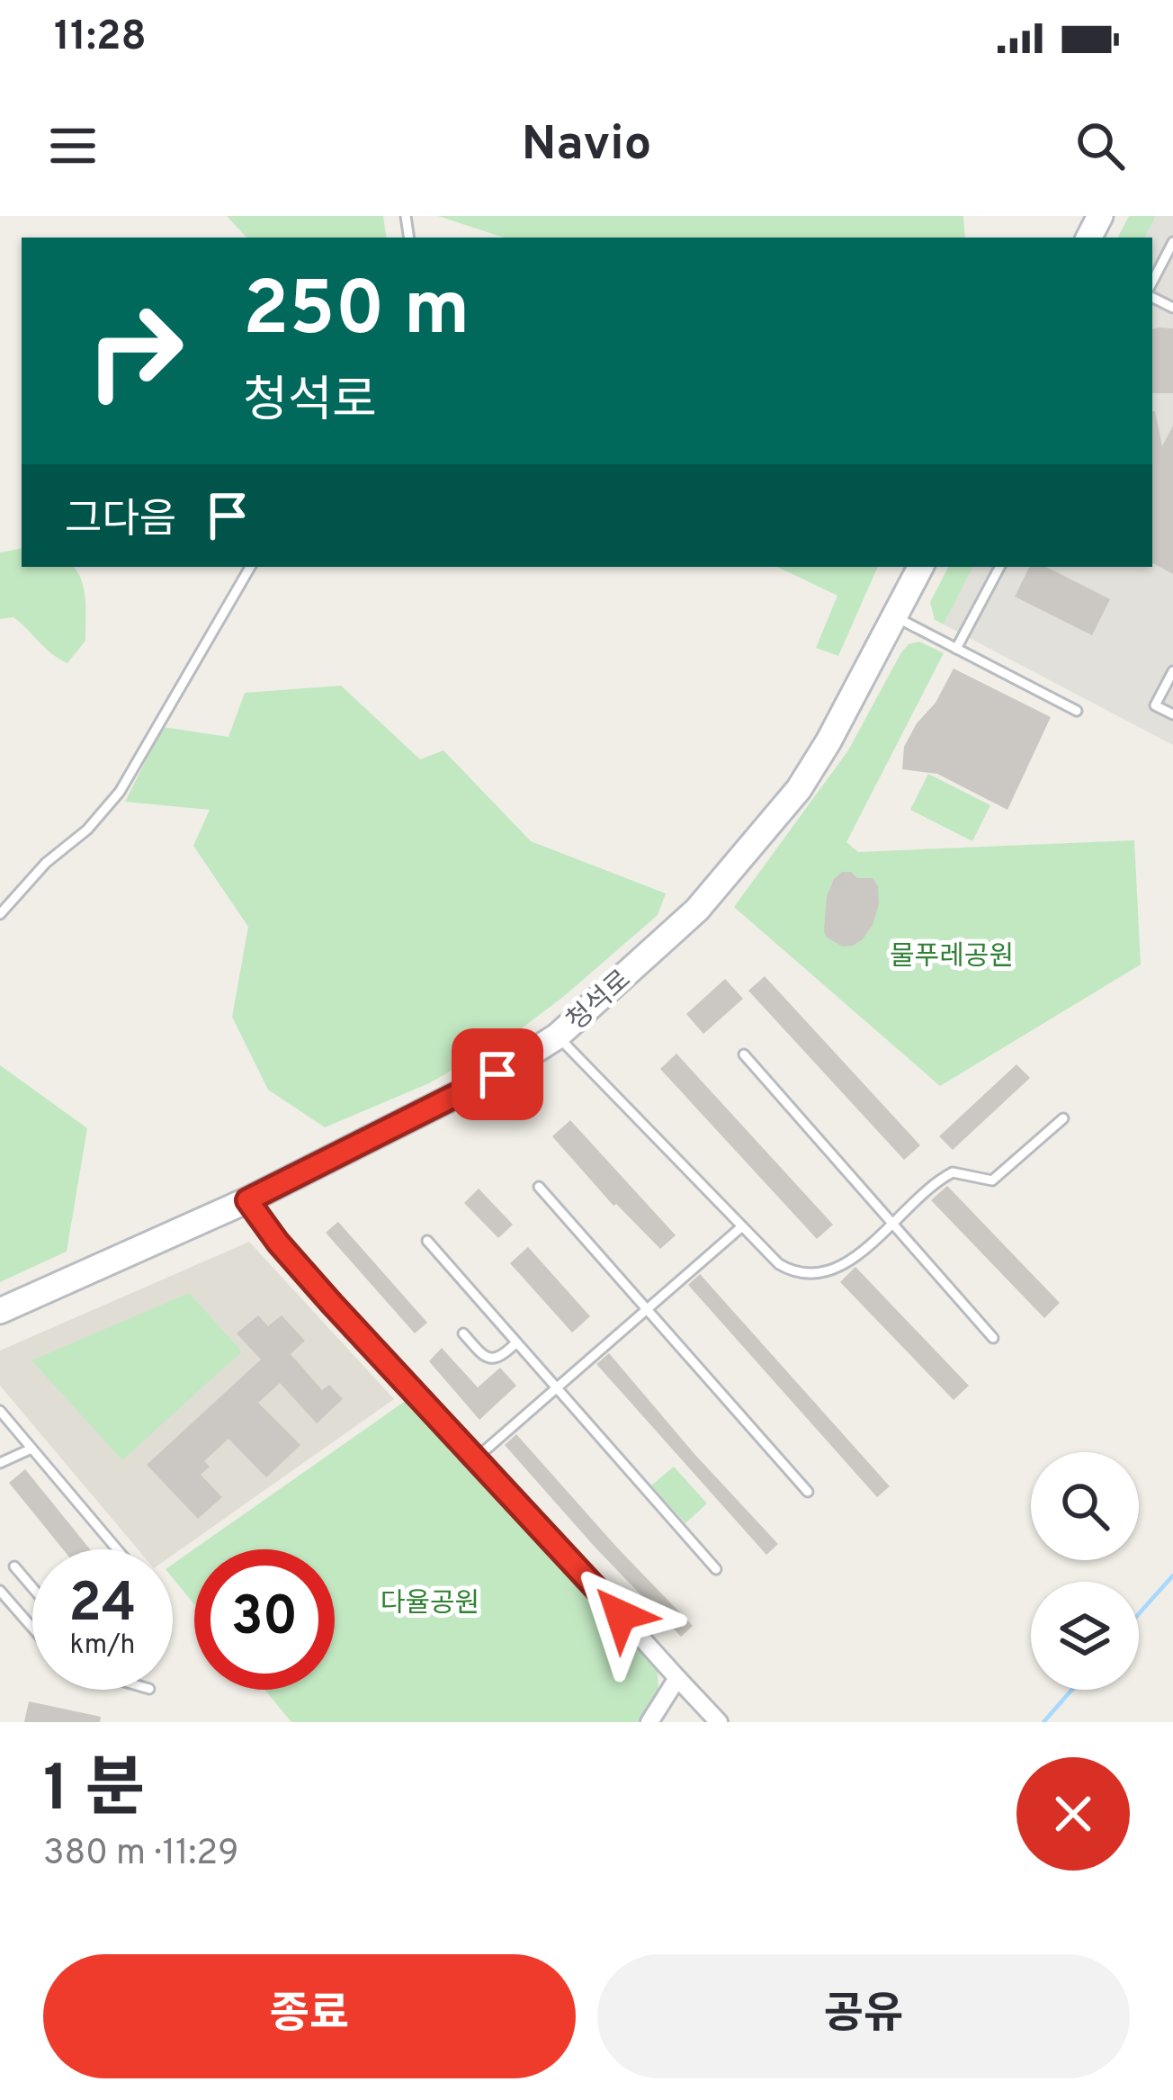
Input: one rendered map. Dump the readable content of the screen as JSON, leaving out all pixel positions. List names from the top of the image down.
{
  "streets": {
    "main road": ["청석로"]
  },
  "parks": ["물푸레공원", "다율공원"],
  "page": {
    "status": "11:28",
    "header": "Navio",
    "turn": ["250 m", "청석로"],
    "then": "그다음",
    "speed": "24 km/h",
    "limit": "30",
    "heading": ["1 분", "380 m · 11:29"],
    "buttons": ["종료", "공유"]
  }
}
